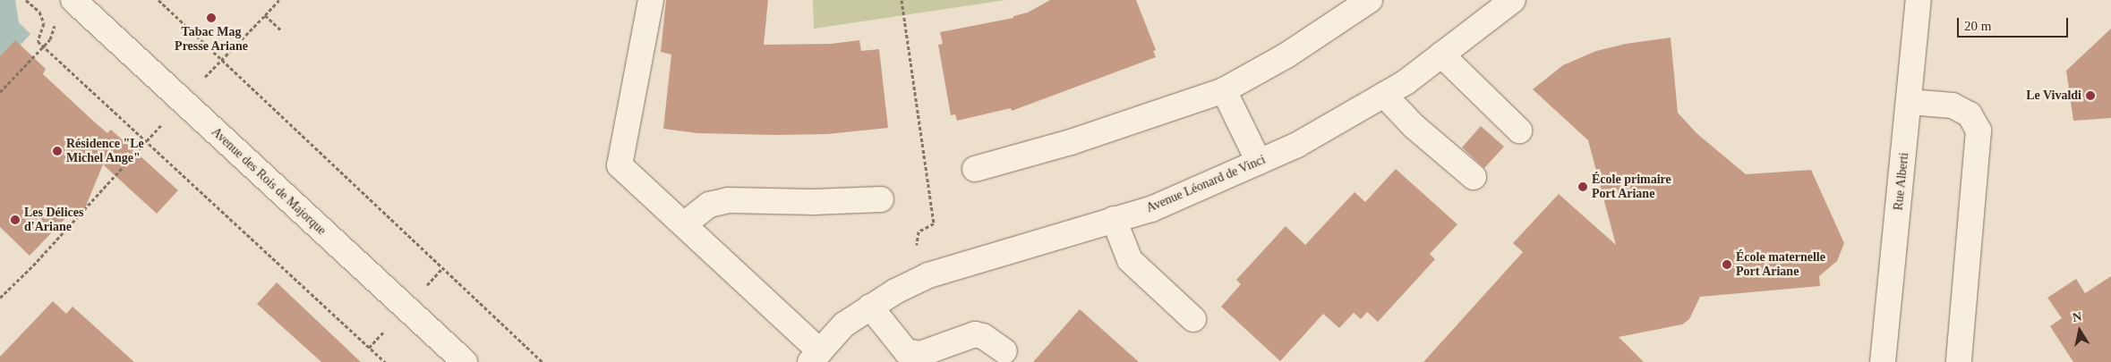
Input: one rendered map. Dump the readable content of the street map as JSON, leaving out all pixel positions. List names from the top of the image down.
{
  "streets": {
    "street": ["Avenue des Rois de Majorque", "Rue Alberti", "Avenue Léonard de Vinci"]
  },
  "places": [
    "Tabac Mag Presse Ariane",
    "Le Vivaldi",
    "Résidence \"Le Michel Ange\"",
    "École primaire Port Ariane",
    "Les Délices d'Ariane",
    "École maternelle Port Ariane"
  ],
  "scale_bar": "20 m",
  "north": "top"
}
